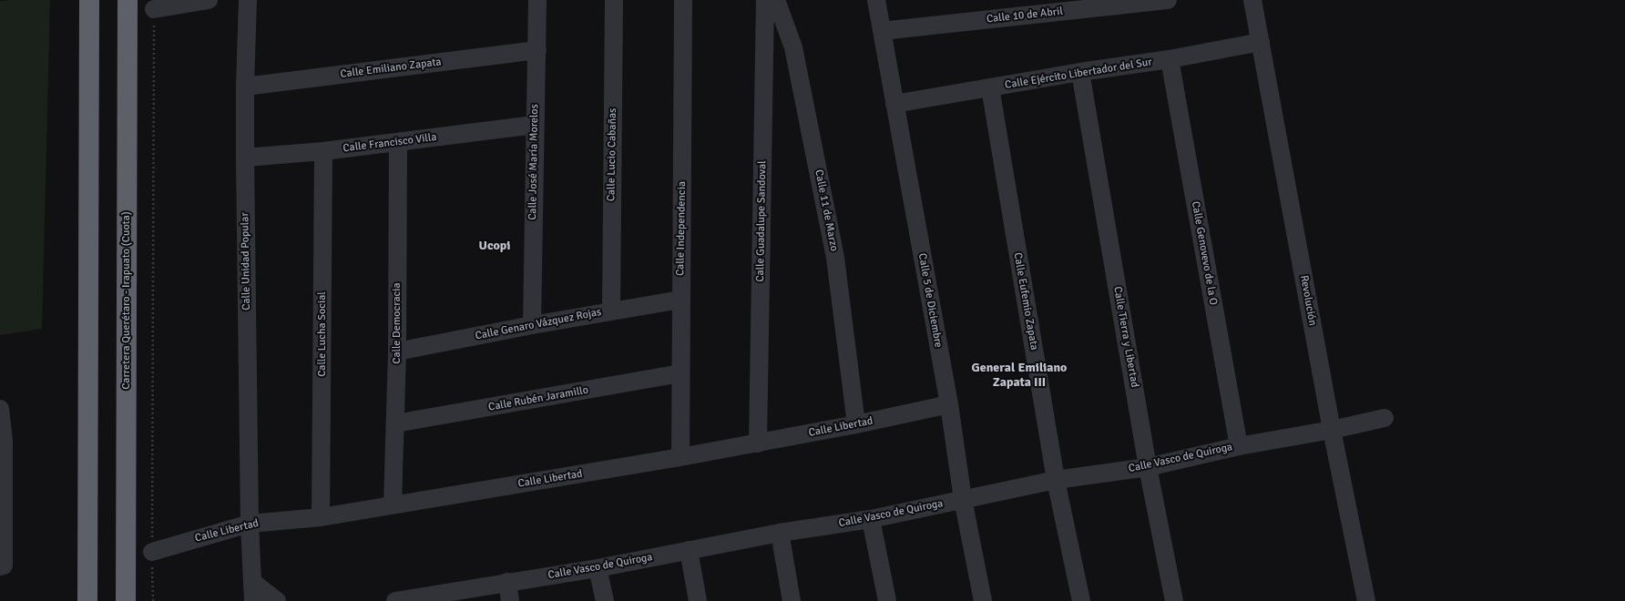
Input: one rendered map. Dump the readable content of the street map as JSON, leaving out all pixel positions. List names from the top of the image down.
{
  "streets": {
    "highway": ["Carretera Querétaro - Irapuato (Cuota)"],
    "street": [
      "Calle 10 de Abril",
      "Calle Emiliano Zapata",
      "Calle Ejército Libertador del Sur",
      "Calle Francisco Villa",
      "Calle Lucio Cabañas",
      "Calle José María Morelos",
      "Calle 11 de Marzo",
      "Calle Guadalupe Sandoval",
      "Calle Independencia",
      "Calle Genovevo de la O",
      "Calle Unidad Popular",
      "Calle 5 de Diciembre",
      "Revolución",
      "Calle Eufemio Zapata",
      "Calle Democracia",
      "Calle Genaro Vázquez Rojas",
      "Calle Lucha Social",
      "Calle Tierra y Libertad",
      "Calle Rubén Jaramillo",
      "Calle Libertad",
      "Calle Vasco de Quiroga"
    ]
  },
  "crossings": [
    ["Calle 10 de Abril", "Calle 5 de Diciembre"],
    ["Calle Emiliano Zapata", "Calle José María Morelos"],
    ["Calle Emiliano Zapata", "Calle Unidad Popular"],
    ["Calle Ejército Libertador del Sur", "Calle Genovevo de la O"],
    ["Calle Ejército Libertador del Sur", "Calle 5 de Diciembre"],
    ["Calle Ejército Libertador del Sur", "Revolución"],
    ["Calle Ejército Libertador del Sur", "Calle Eufemio Zapata"],
    ["Calle Ejército Libertador del Sur", "Calle Tierra y Libertad"],
    ["Calle Francisco Villa", "Calle José María Morelos"],
    ["Calle Francisco Villa", "Calle Unidad Popular"],
    ["Calle Francisco Villa", "Calle Democracia"],
    ["Calle Francisco Villa", "Calle Lucha Social"],
    ["Calle Lucio Cabañas", "Calle Genaro Vázquez Rojas"],
    ["Calle José María Morelos", "Calle Genaro Vázquez Rojas"],
    ["Calle 11 de Marzo", "Calle Libertad"],
    ["Calle Guadalupe Sandoval", "Calle Libertad"],
    ["Calle Independencia", "Calle Genaro Vázquez Rojas"],
    ["Calle Independencia", "Calle Rubén Jaramillo"],
    ["Calle Independencia", "Calle Libertad"],
    ["Calle Genovevo de la O", "Calle Vasco de Quiroga"],
    ["Calle Unidad Popular", "Calle Libertad"],
    ["Calle 5 de Diciembre", "Calle Libertad"],
    ["Calle 5 de Diciembre", "Calle Vasco de Quiroga"],
    ["Revolución", "Calle Vasco de Quiroga"],
    ["Calle Eufemio Zapata", "Calle Vasco de Quiroga"],
    ["Calle Democracia", "Calle Genaro Vázquez Rojas"],
    ["Calle Democracia", "Calle Rubén Jaramillo"],
    ["Calle Democracia", "Calle Libertad"],
    ["Calle Lucha Social", "Calle Libertad"],
    ["Calle Tierra y Libertad", "Calle Vasco de Quiroga"]
  ],
  "districts": ["Ucopi", "General Emiliano Zapata III"]
}
